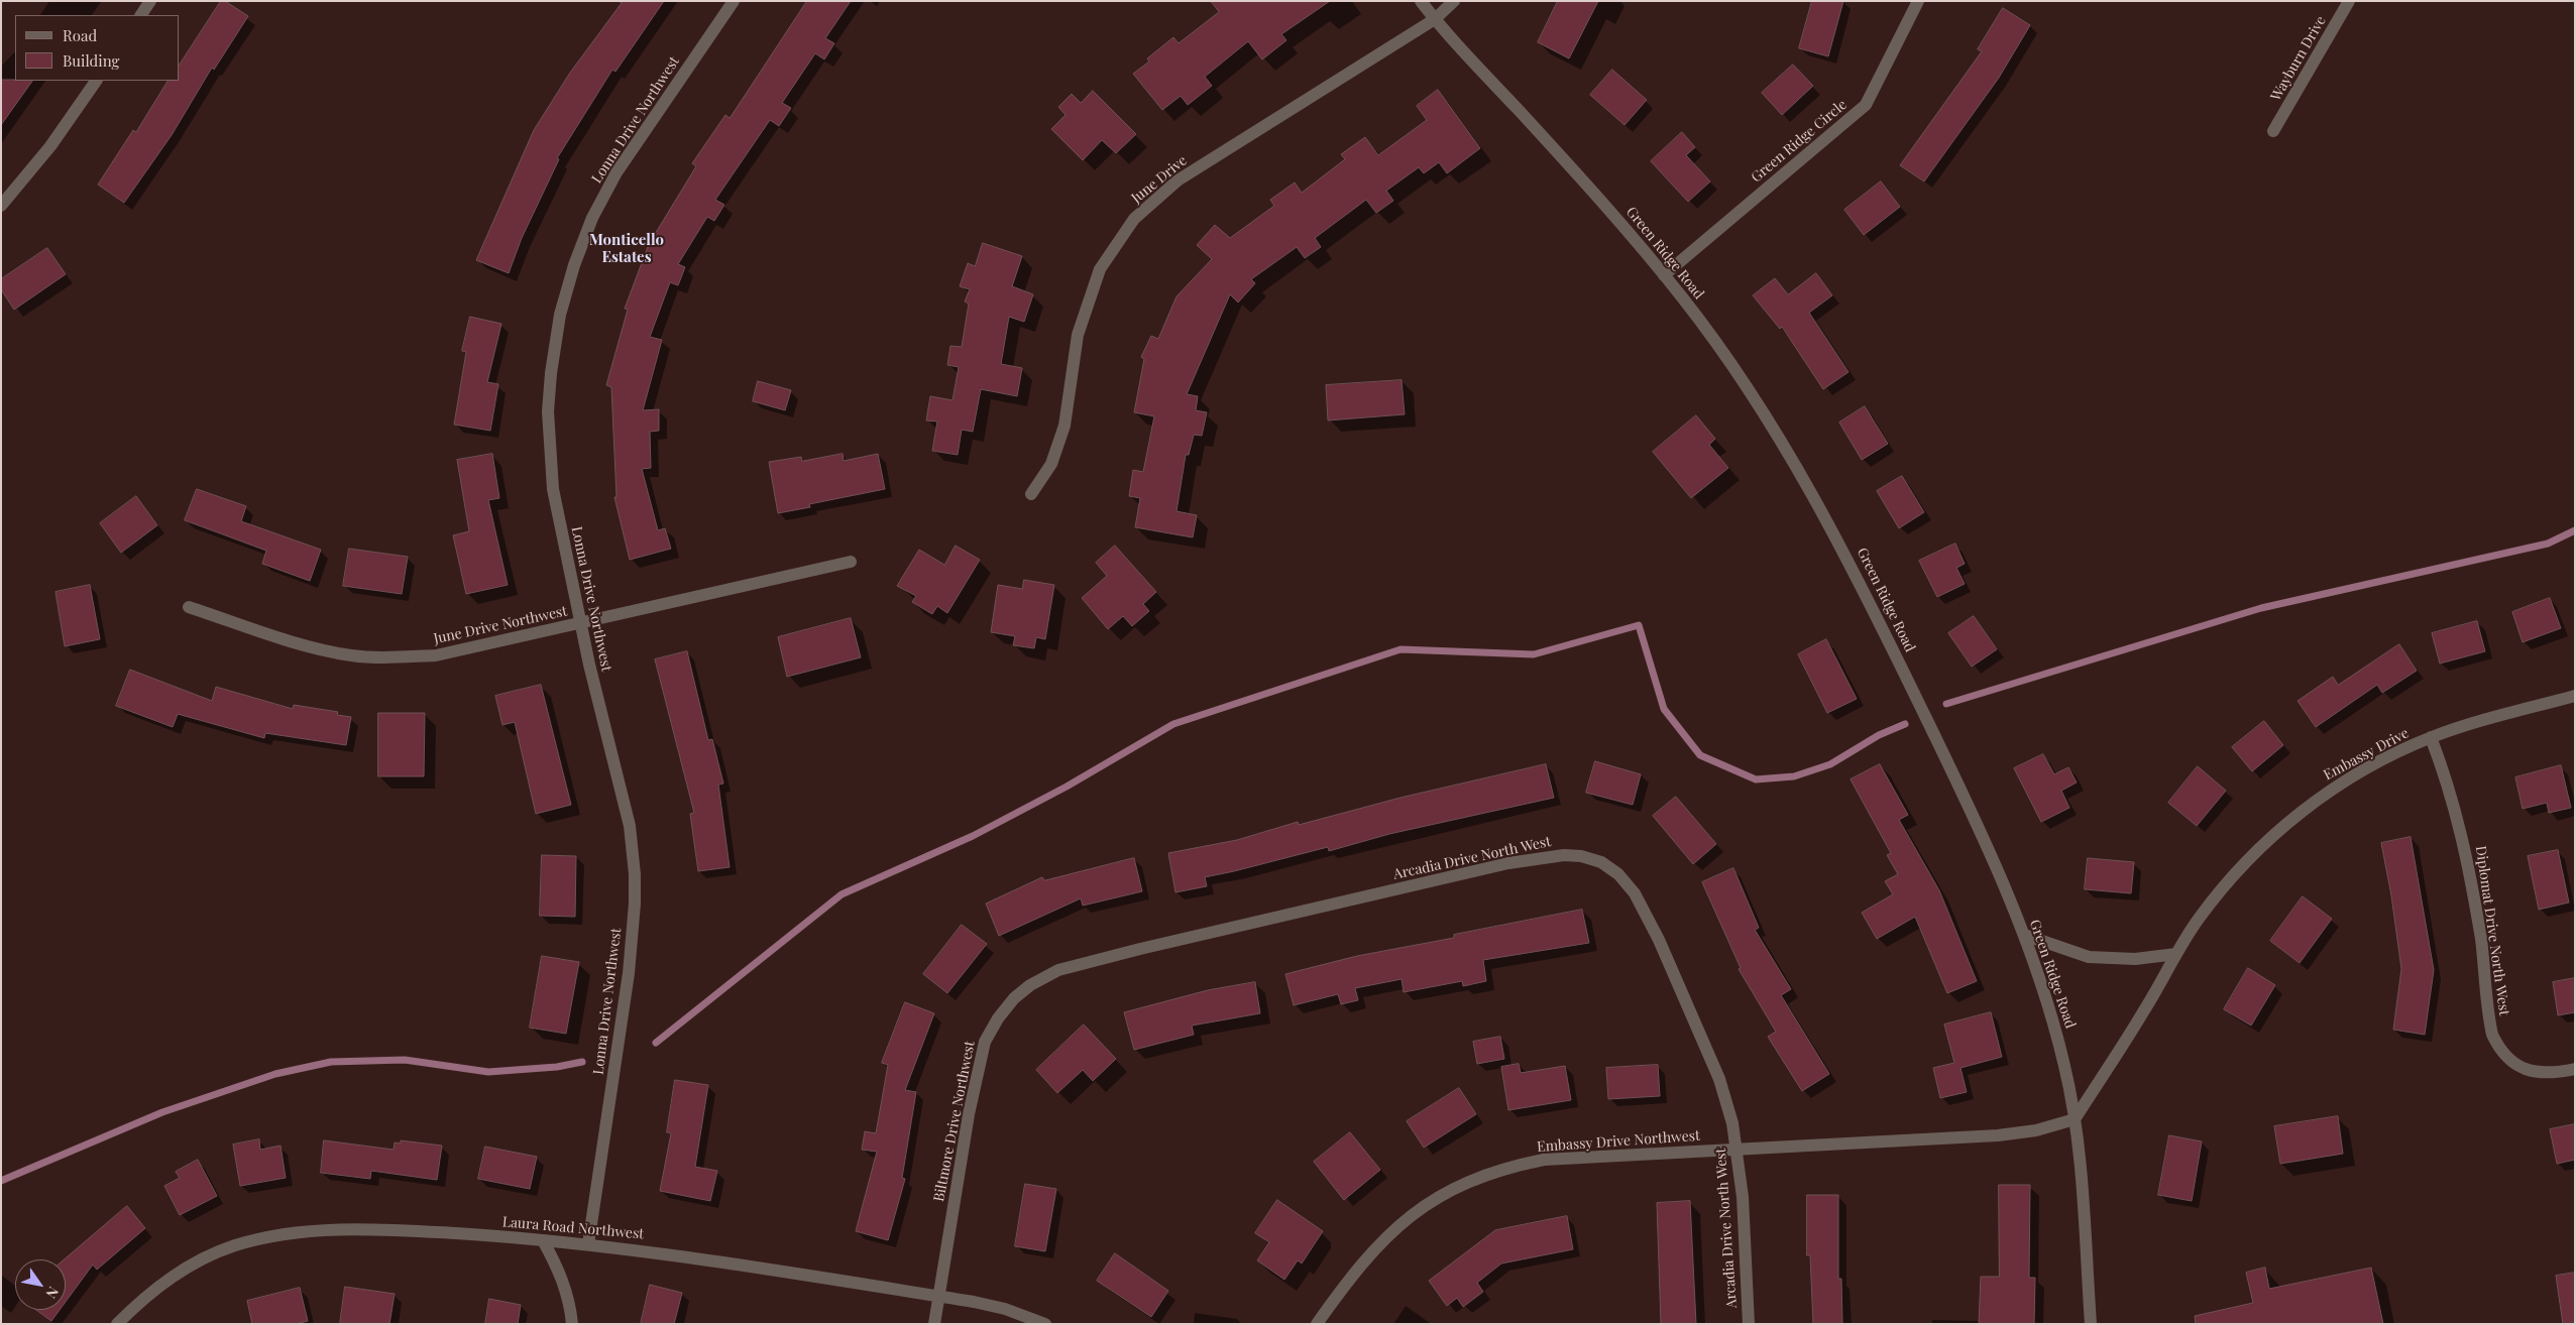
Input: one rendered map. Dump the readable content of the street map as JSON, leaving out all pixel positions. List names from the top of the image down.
{
  "streets": {
    "street": [
      "Wayburn Drive",
      "Lonna Drive Northwest",
      "Green Ridge Circle",
      "June Drive",
      "Green Ridge Road",
      "June Drive Northwest",
      "Embassy Drive",
      "Arcadia Drive North West",
      "Diplomat Drive North West",
      "Biltmore Drive Northwest",
      "Embassy Drive Northwest",
      "Laura Road Northwest"
    ]
  },
  "crossings": [
    ["Lonna Drive Northwest", "June Drive Northwest"],
    ["Lonna Drive Northwest", "Laura Road Northwest"],
    ["Green Ridge Circle", "Green Ridge Road"],
    ["June Drive", "Green Ridge Road"],
    ["Green Ridge Road", "Embassy Drive"],
    ["Green Ridge Road", "Embassy Drive Northwest"],
    ["Embassy Drive", "Diplomat Drive North West"],
    ["Embassy Drive", "Embassy Drive Northwest"],
    ["Arcadia Drive North West", "Biltmore Drive Northwest"],
    ["Arcadia Drive North West", "Embassy Drive Northwest"],
    ["Biltmore Drive Northwest", "Laura Road Northwest"]
  ],
  "districts": ["Monticello Estates"],
  "legend": ["Road", "Building"],
  "north": "bottom right"
}
